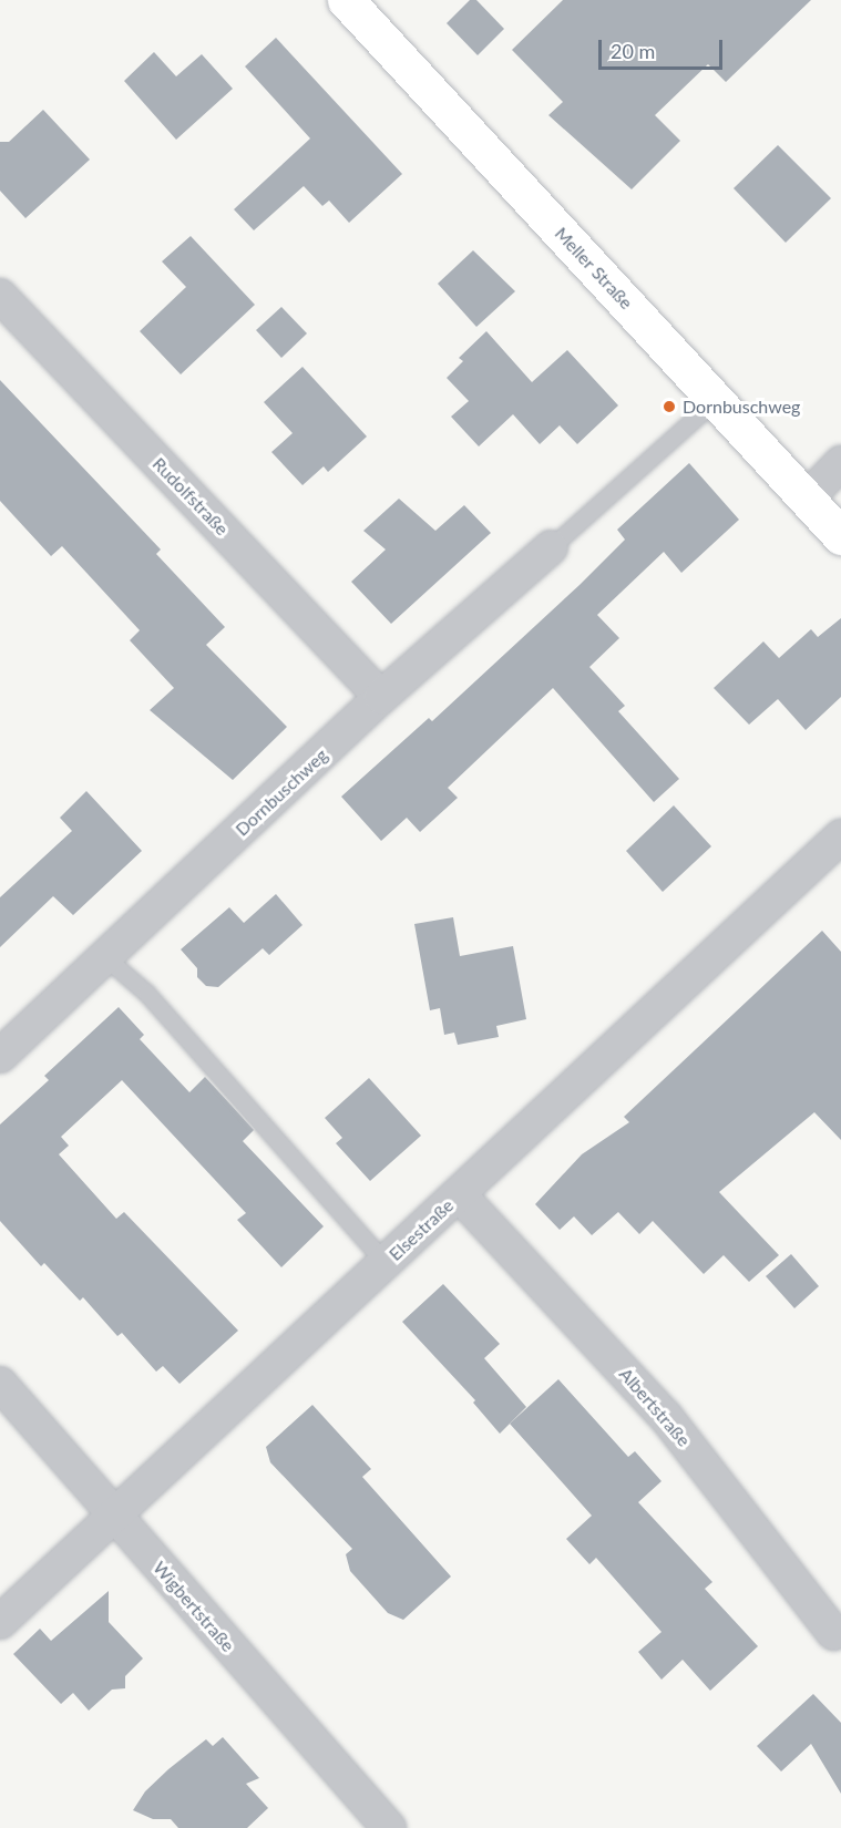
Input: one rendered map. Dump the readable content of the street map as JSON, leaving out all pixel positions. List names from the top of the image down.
{
  "streets": {
    "main road": ["Meller Straße"],
    "street": [
      "Rudolfstraße",
      "Dornbuschweg",
      "Elsestraße",
      "Albertstraße",
      "Wigbertstraße"
    ]
  },
  "crossings": [
    ["Meller Straße", "Dornbuschweg"],
    ["Rudolfstraße", "Dornbuschweg"],
    ["Elsestraße", "Albertstraße"],
    ["Elsestraße", "Wigbertstraße"]
  ],
  "places": ["Dornbuschweg"],
  "scale_bar": "20 m"
}
